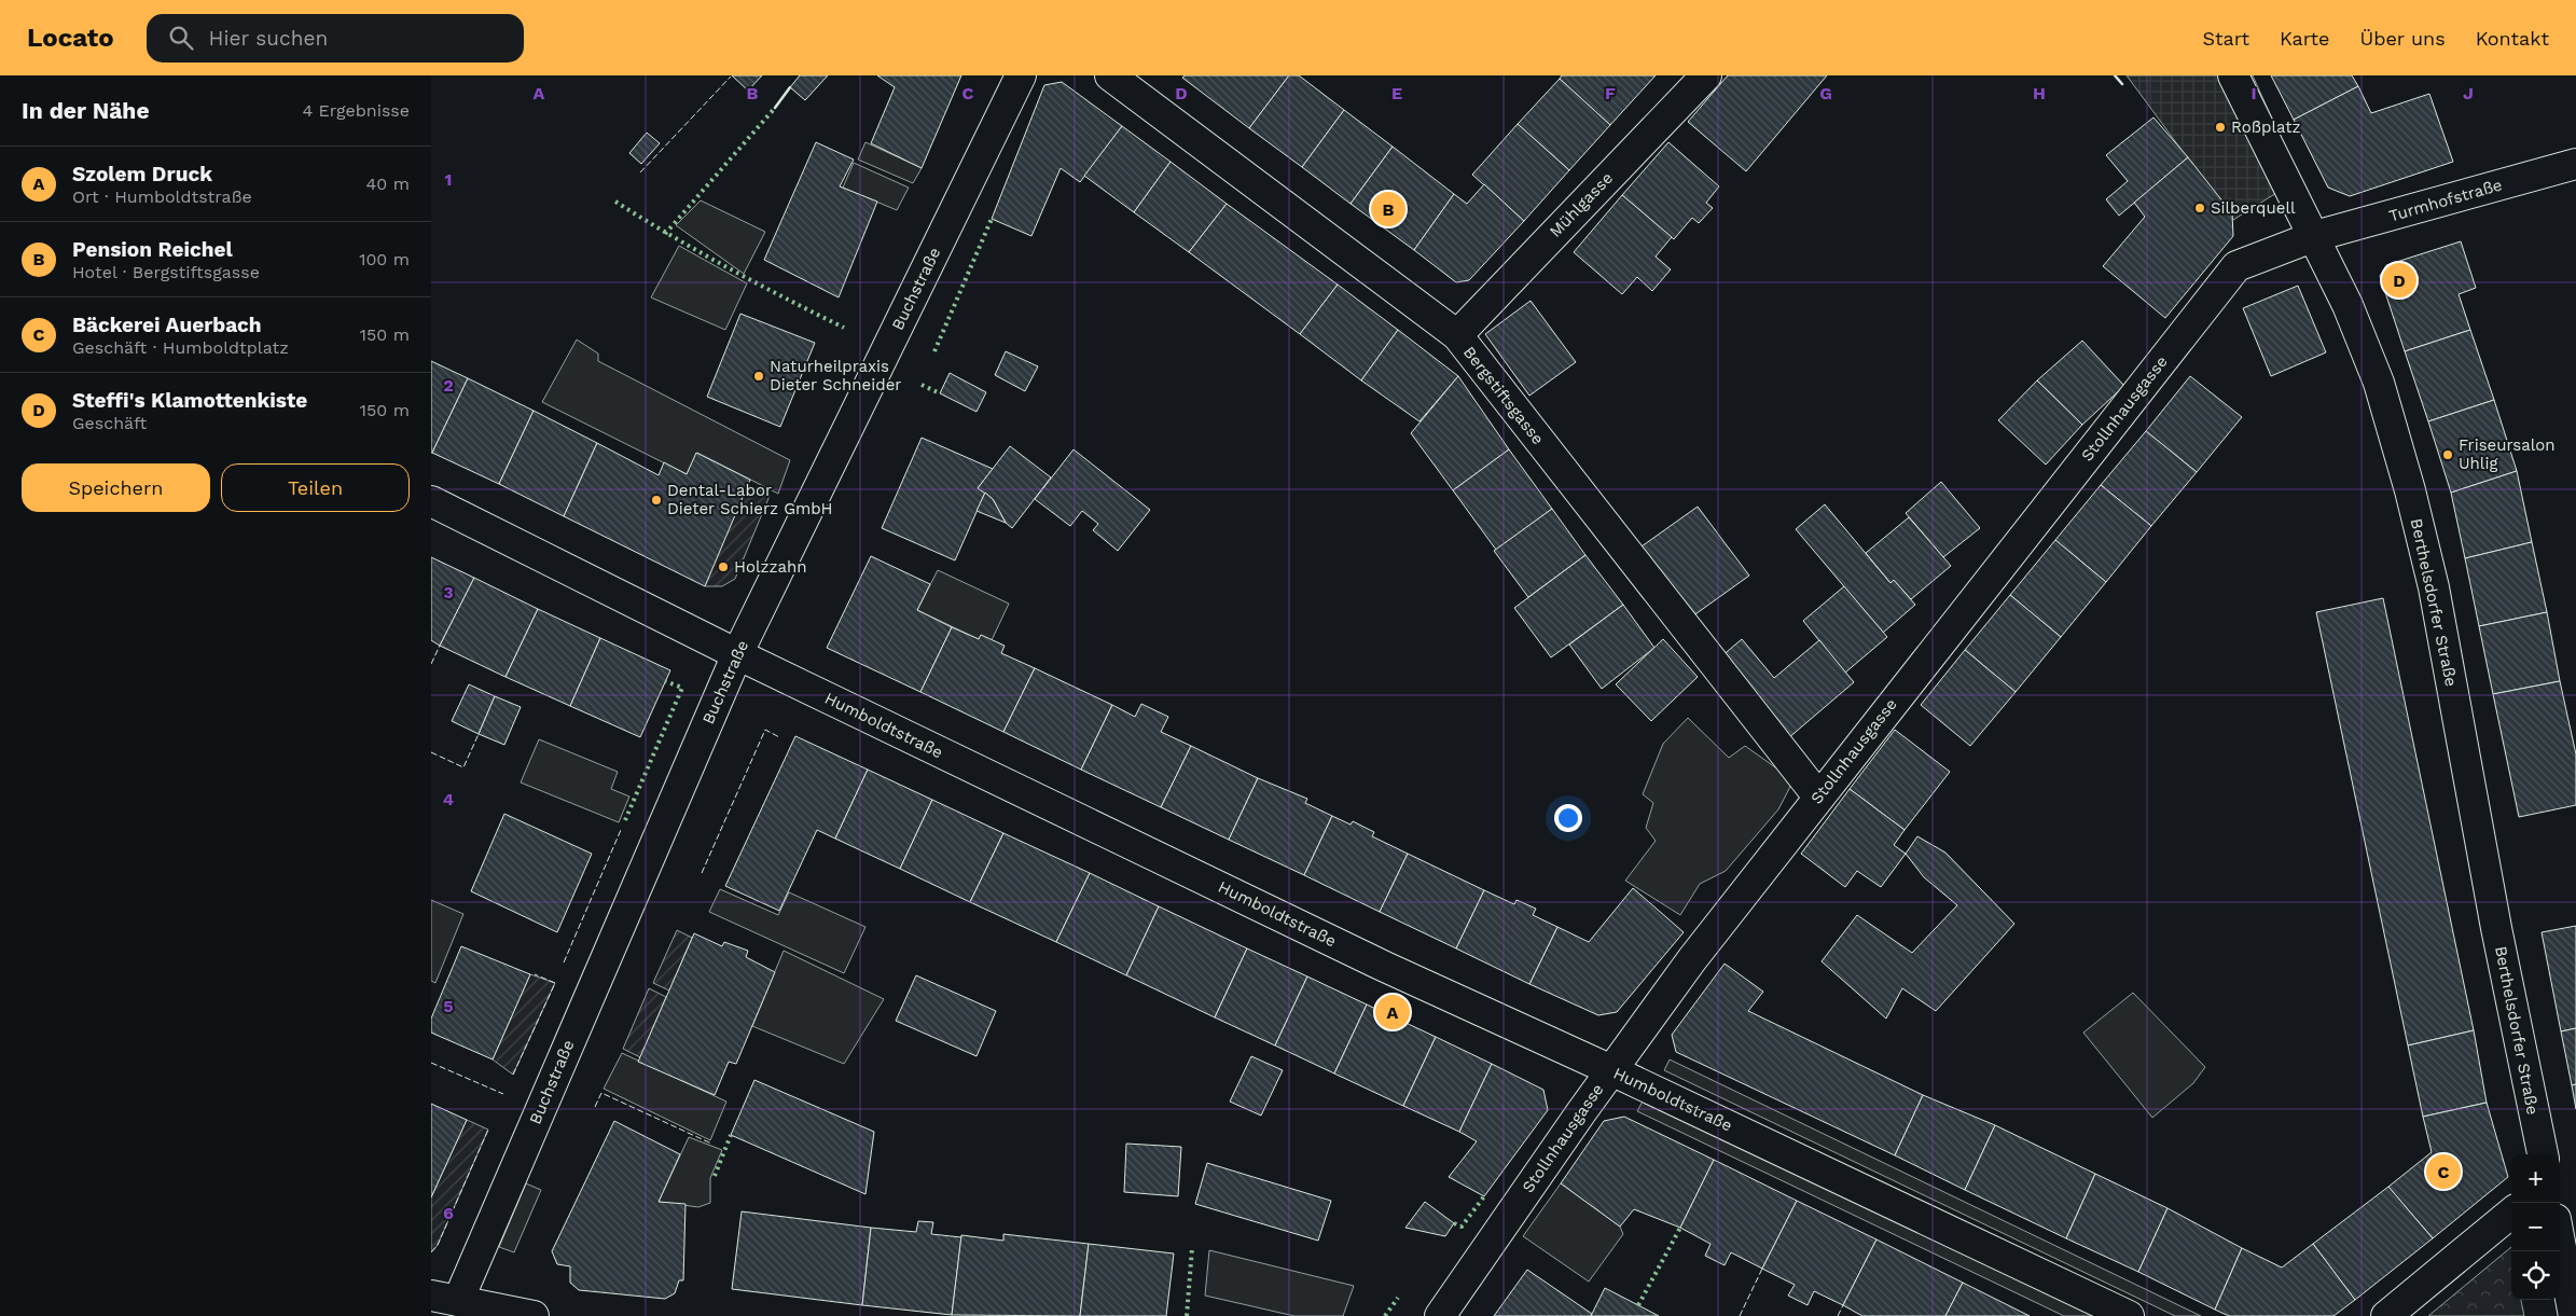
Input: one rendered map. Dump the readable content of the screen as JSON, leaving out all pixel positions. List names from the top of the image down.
{
  "streets": {
    "street": [
      "Turmhofstraße",
      "Mühlgasse",
      "Buchstraße",
      "Bergstiftsgasse",
      "Stollnhausgasse",
      "Berthelsdorfer Straße",
      "Humboldtstraße"
    ]
  },
  "crossings": [
    ["Turmhofstraße", "Stollnhausgasse"],
    ["Turmhofstraße", "Berthelsdorfer Straße"],
    ["Mühlgasse", "Bergstiftsgasse"],
    ["Buchstraße", "Humboldtstraße"],
    ["Bergstiftsgasse", "Stollnhausgasse"],
    ["Stollnhausgasse", "Berthelsdorfer Straße"],
    ["Stollnhausgasse", "Humboldtstraße"]
  ],
  "places": [
    "Roßplatz",
    "Silberquell",
    "Naturheilpraxis Dieter Schneider",
    "Friseursalon Uhlig",
    "Dental-Labor Dieter Schierz GmbH",
    "Holzzahn"
  ],
  "page": {
    "header": "Locato",
    "search": "Hier suchen",
    "nav": [
      "Start",
      "Karte",
      "Über uns",
      "Kontakt"
    ],
    "heading": ["In der Nähe", "4 Ergebnisse"],
    "list": [
      {
        "mark": "A",
        "name": "Szolem Druck",
        "note": "Ort · Humboldtstraße",
        "value": "40 m"
      },
      {
        "mark": "B",
        "name": "Pension Reichel",
        "note": "Hotel · Bergstiftsgasse",
        "value": "100 m"
      },
      {
        "mark": "C",
        "name": "Bäckerei Auerbach",
        "note": "Geschäft · Humboldtplatz",
        "value": "150 m"
      },
      {
        "mark": "D",
        "name": "Steffi's Klamottenkiste",
        "note": "Geschäft",
        "value": "150 m"
      }
    ],
    "pins": [
      "B",
      "D",
      "A",
      "C"
    ],
    "buttons": ["Speichern", "Teilen"],
    "map_buttons": ["+", "−"]
  },
  "grid": {
    "columns": [
      "A",
      "B",
      "C",
      "D",
      "E",
      "F",
      "G",
      "H",
      "I",
      "J"
    ],
    "rows": [
      "1",
      "2",
      "3",
      "4",
      "5",
      "6"
    ]
  }
}
